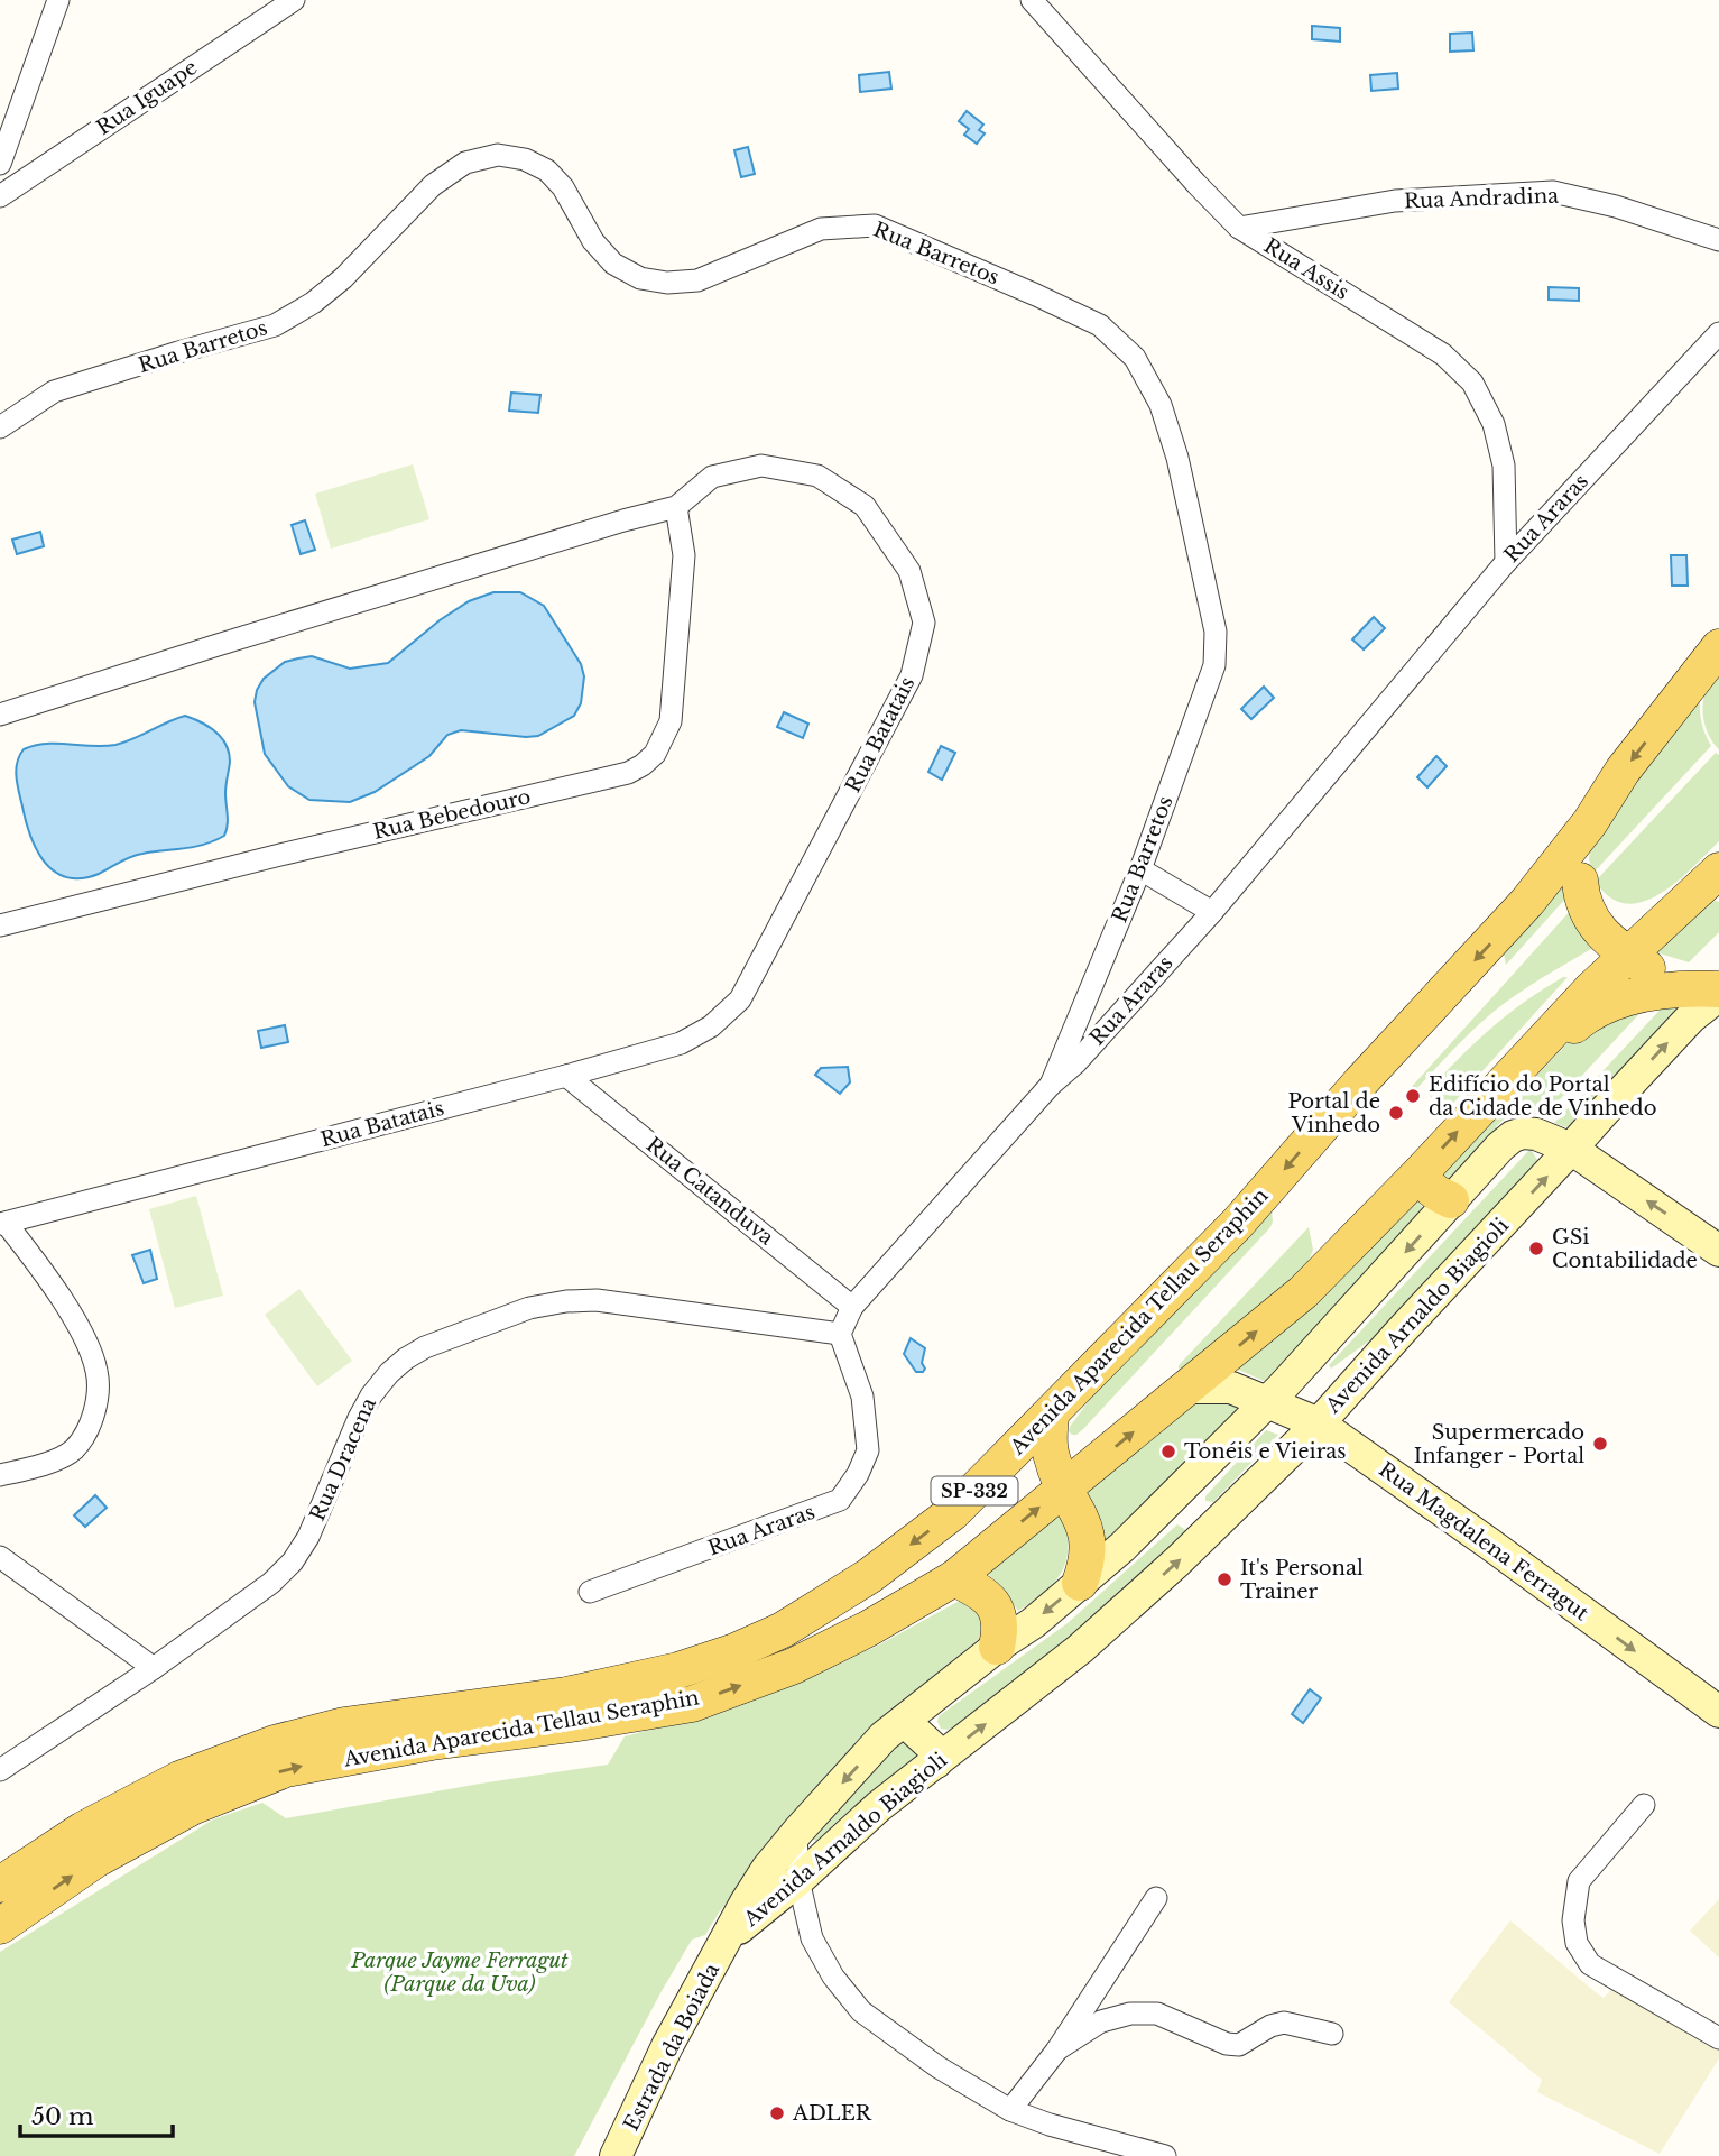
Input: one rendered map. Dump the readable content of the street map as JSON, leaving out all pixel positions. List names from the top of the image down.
{
  "streets": {
    "main road": [
      "Avenida Arnaldo Biagioli",
      "Avenida Aparecida Tellau Seraphin",
      "SP-332",
      "Rua Magdalena Ferragut",
      "Estrada da Boiada"
    ],
    "street": [
      "Rua Iguape",
      "Rua Andradina",
      "Rua Barretos",
      "Rua Assis",
      "Rua Araras",
      "Rua Batatais",
      "Rua Bebedouro",
      "Rua Catanduva",
      "Rua Dracena"
    ]
  },
  "crossings": [
    ["Rua Andradina", "Rua Assis"],
    ["Rua Barretos", "Rua Araras"],
    ["Rua Assis", "Rua Araras"],
    ["Rua Araras", "Rua Catanduva"],
    ["Rua Araras", "Rua Dracena"],
    ["Rua Batatais", "Rua Bebedouro"],
    ["Rua Batatais", "Rua Catanduva"],
    ["Avenida Arnaldo Biagioli", "Rua Magdalena Ferragut"],
    ["Avenida Arnaldo Biagioli", "Estrada da Boiada"],
    ["Avenida Aparecida Tellau Seraphin", "Rua Magdalena Ferragut"]
  ],
  "one_way": ["Rua Magdalena Ferragut"],
  "parks": ["Parque Jayme Ferragut (Parque da Uva)"],
  "places": [
    "Edifício do Portal da Cidade de Vinhedo",
    "Portal de Vinhedo",
    "GSi Contabilidade",
    "Supermercado Infanger - Portal",
    "Tonéis e Vieiras",
    "It's Personal Trainer",
    "ADLER"
  ],
  "scale_bar": "50 m"
}
